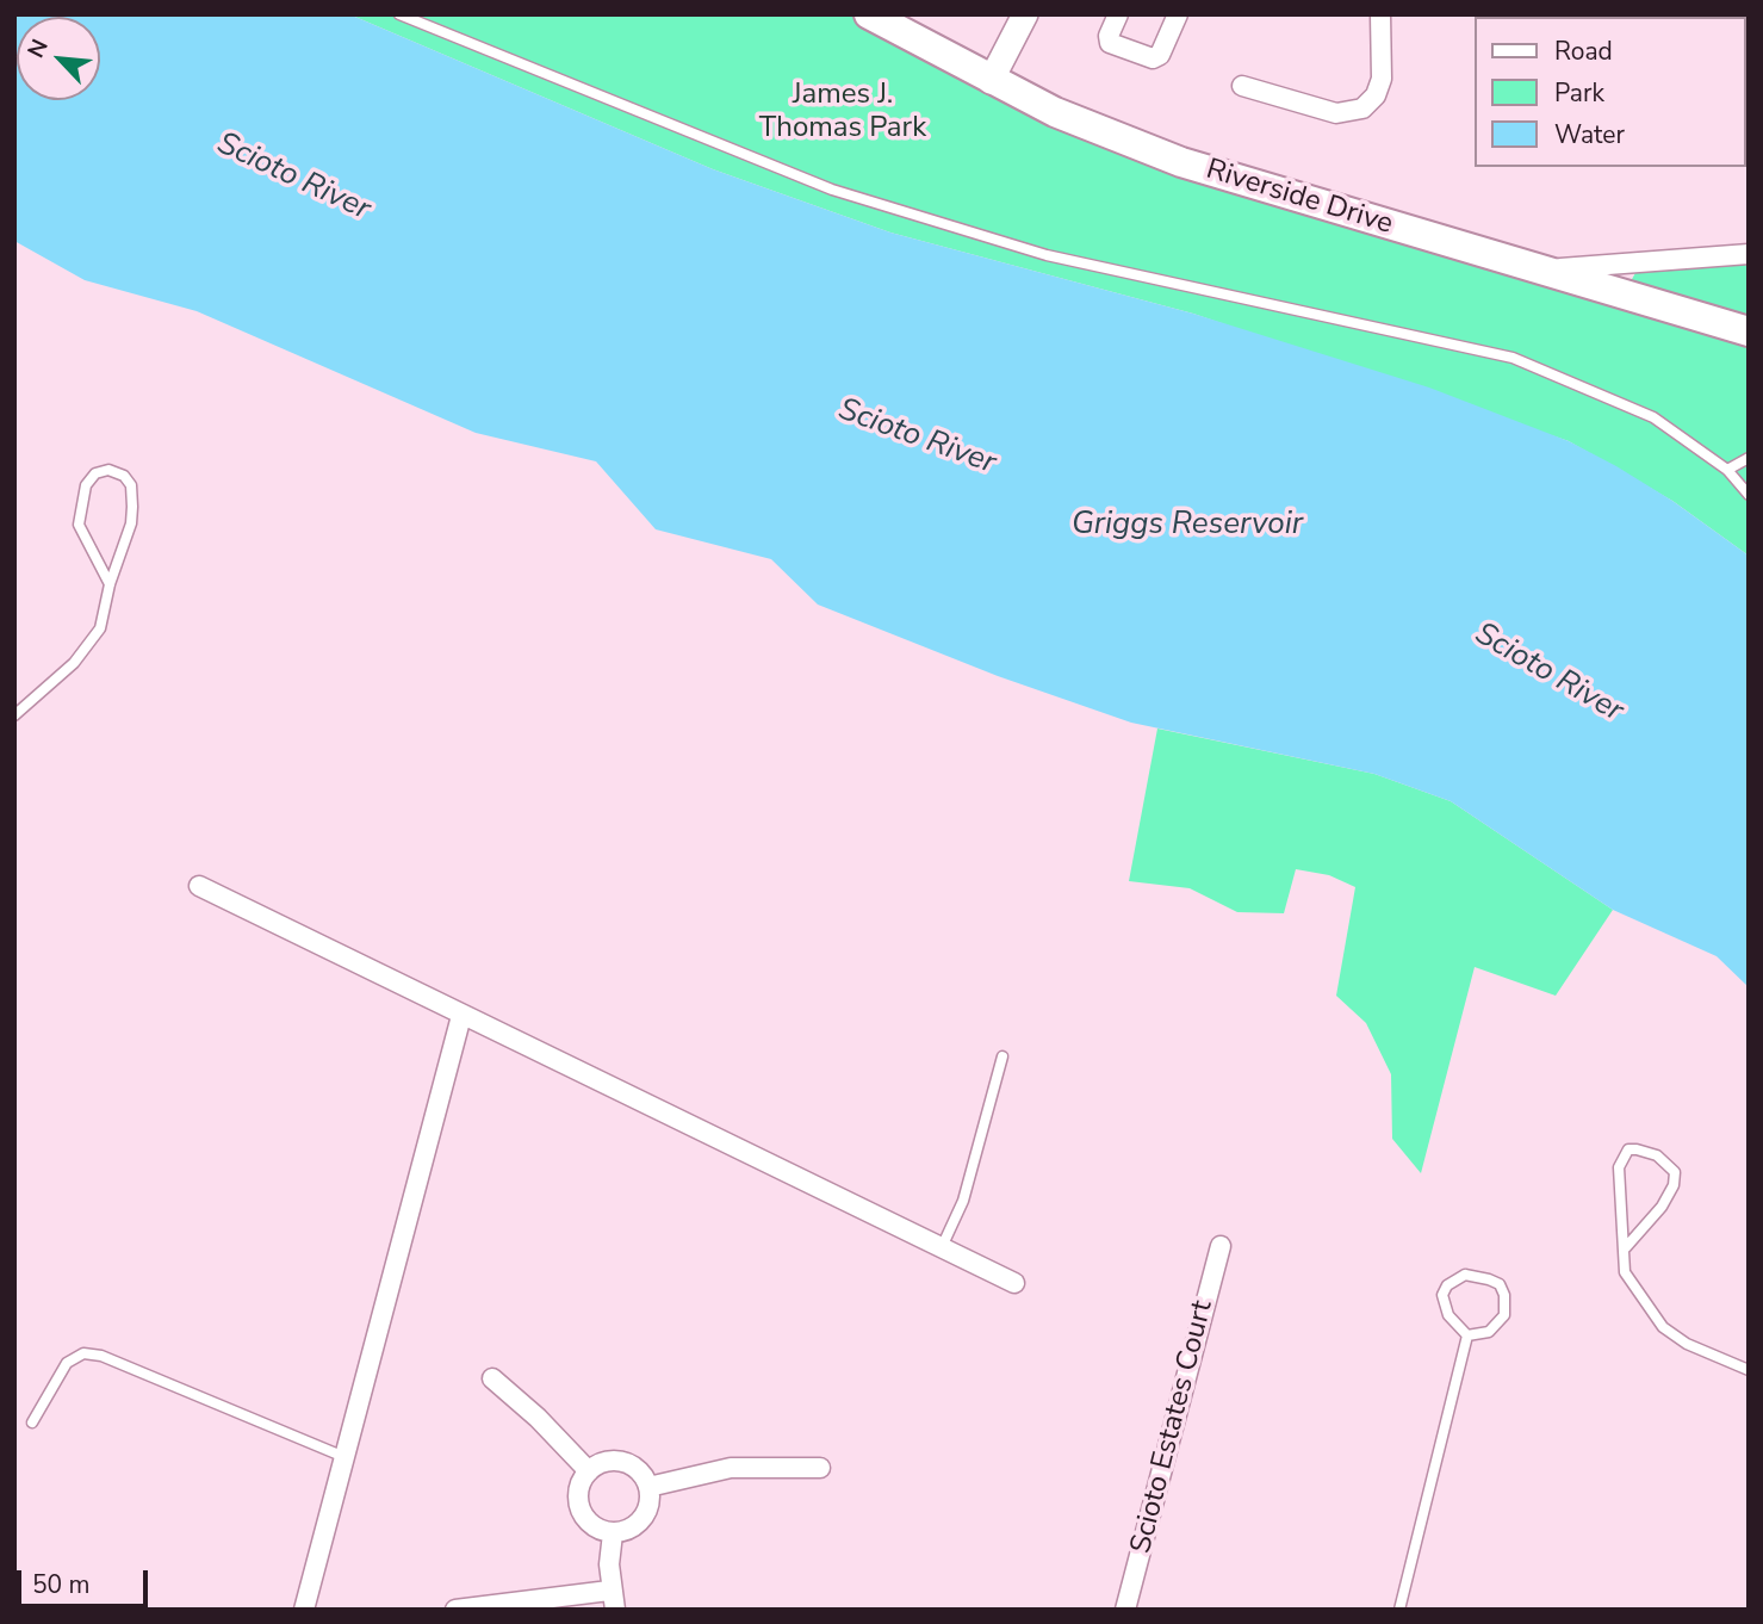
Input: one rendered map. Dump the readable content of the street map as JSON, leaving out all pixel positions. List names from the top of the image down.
{
  "streets": {
    "main road": ["Riverside Drive"],
    "street": ["Scioto Estates Court"]
  },
  "water": ["Scioto River", "Griggs Reservoir"],
  "parks": ["James J. Thomas Park"],
  "legend": ["Road", "Park", "Water"],
  "scale_bar": "50 m",
  "north": "top left"
}
